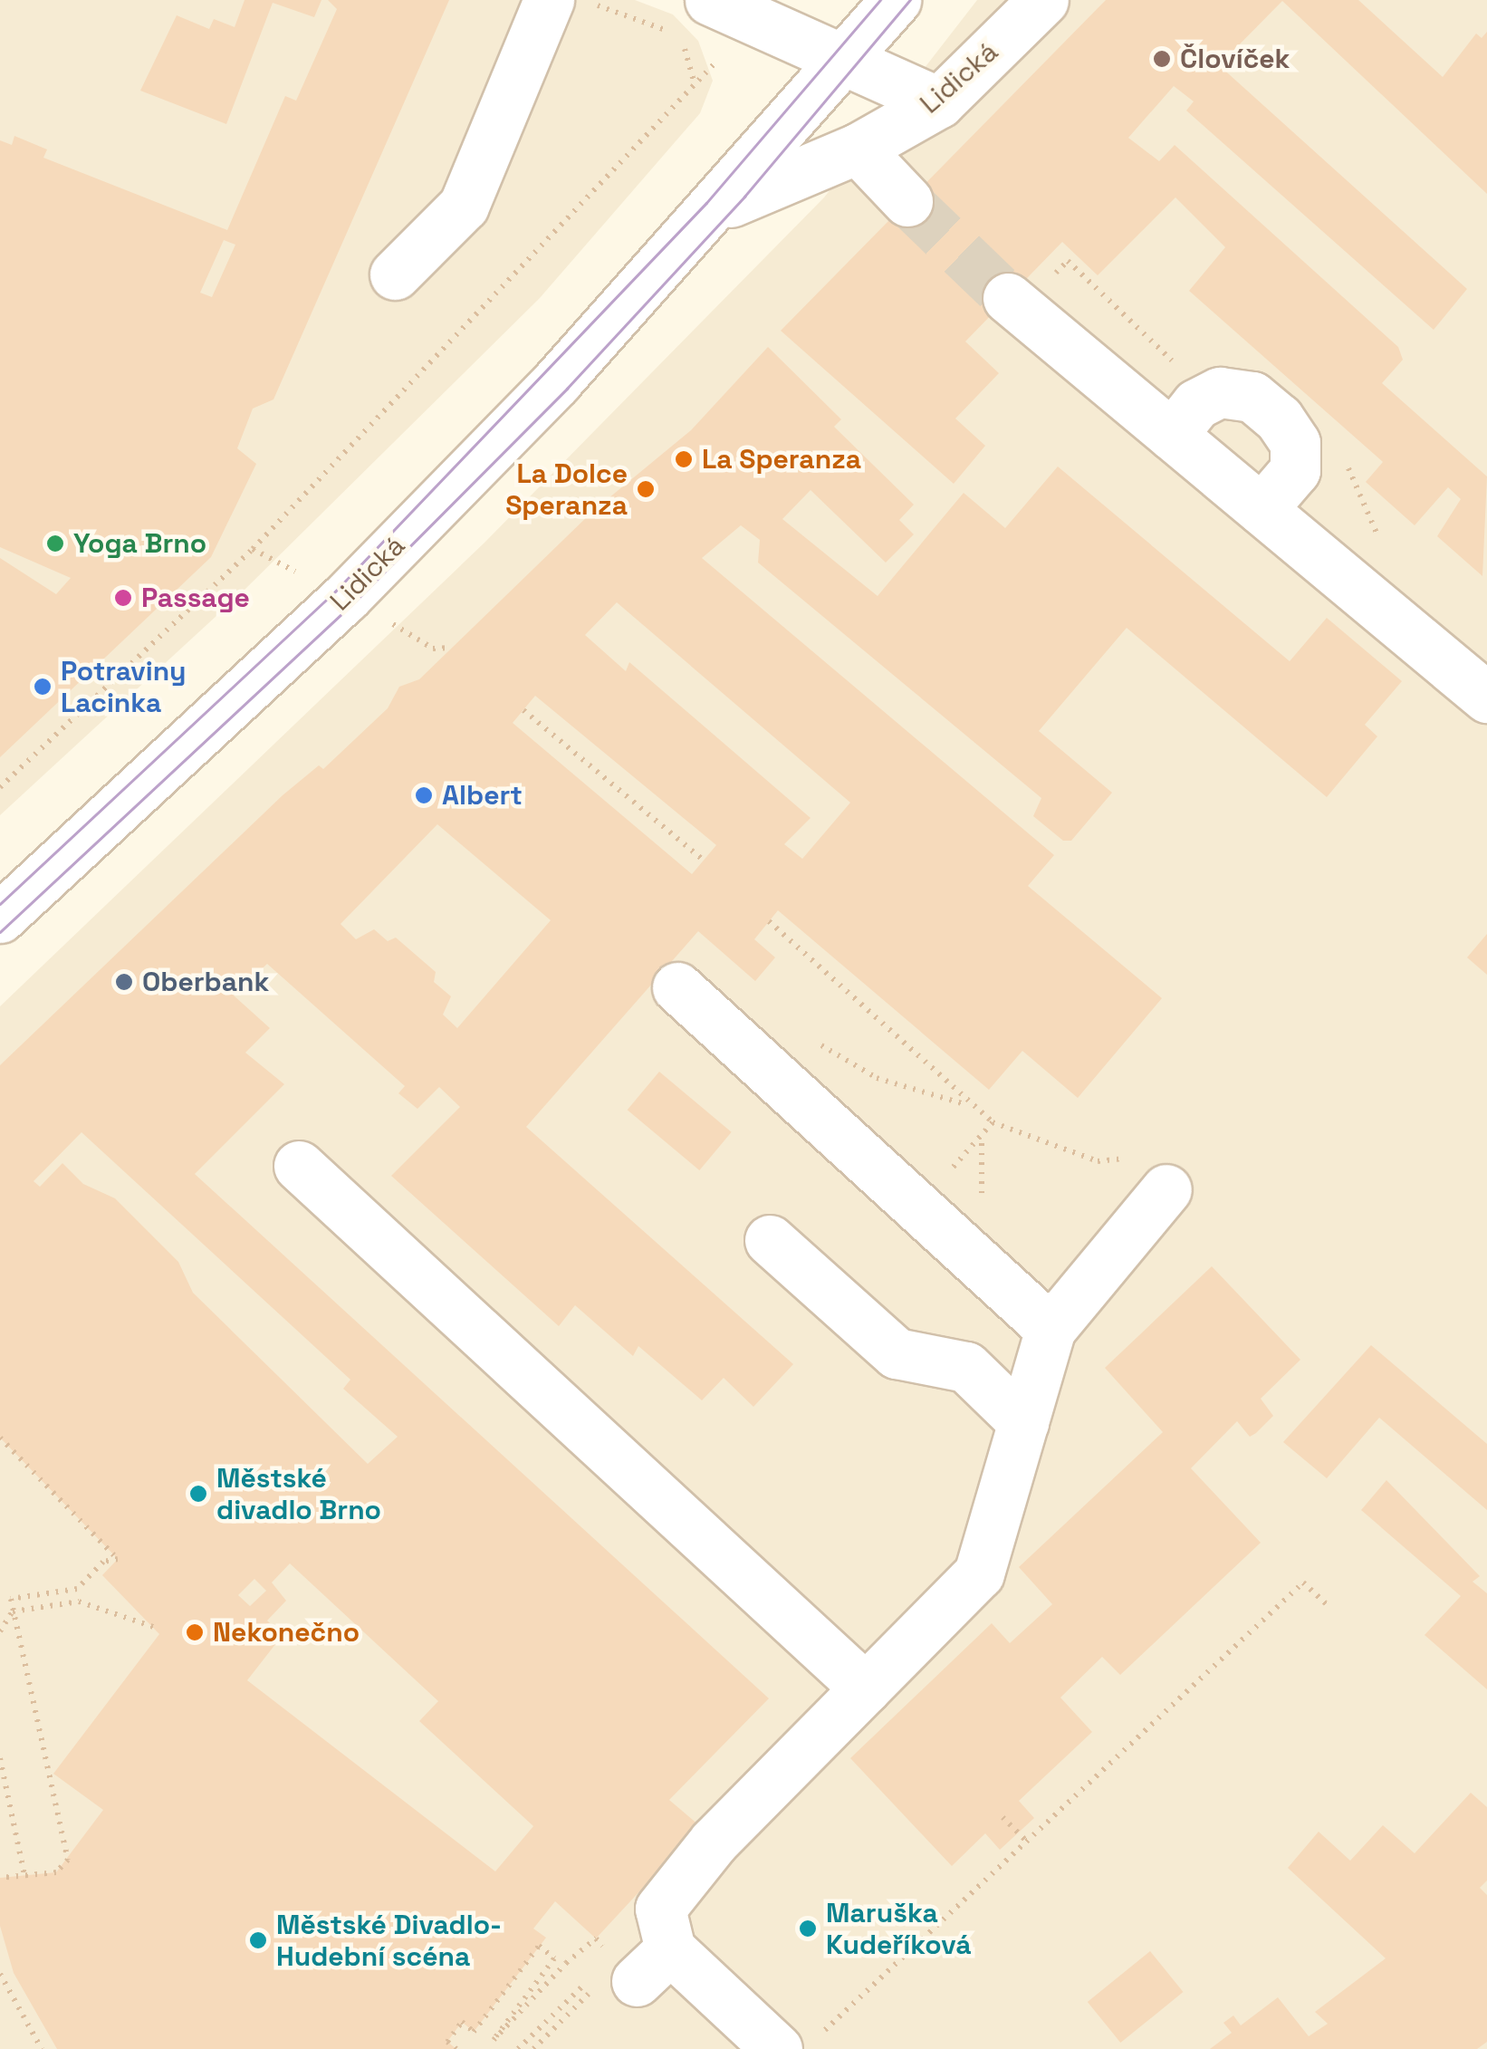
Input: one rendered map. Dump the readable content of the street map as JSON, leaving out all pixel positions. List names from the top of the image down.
{
  "streets": {
    "street": ["Lidická"]
  },
  "places": [
    "Človíček",
    "La Speranza",
    "La Dolce Speranza",
    "Yoga Brno",
    "Passage",
    "Potraviny Lacinka",
    "Albert",
    "Oberbank",
    "Městské divadlo Brno",
    "Nekonečno",
    "Maruška Kudeříková",
    "Městské Divadlo- Hudební scéna"
  ]
}
